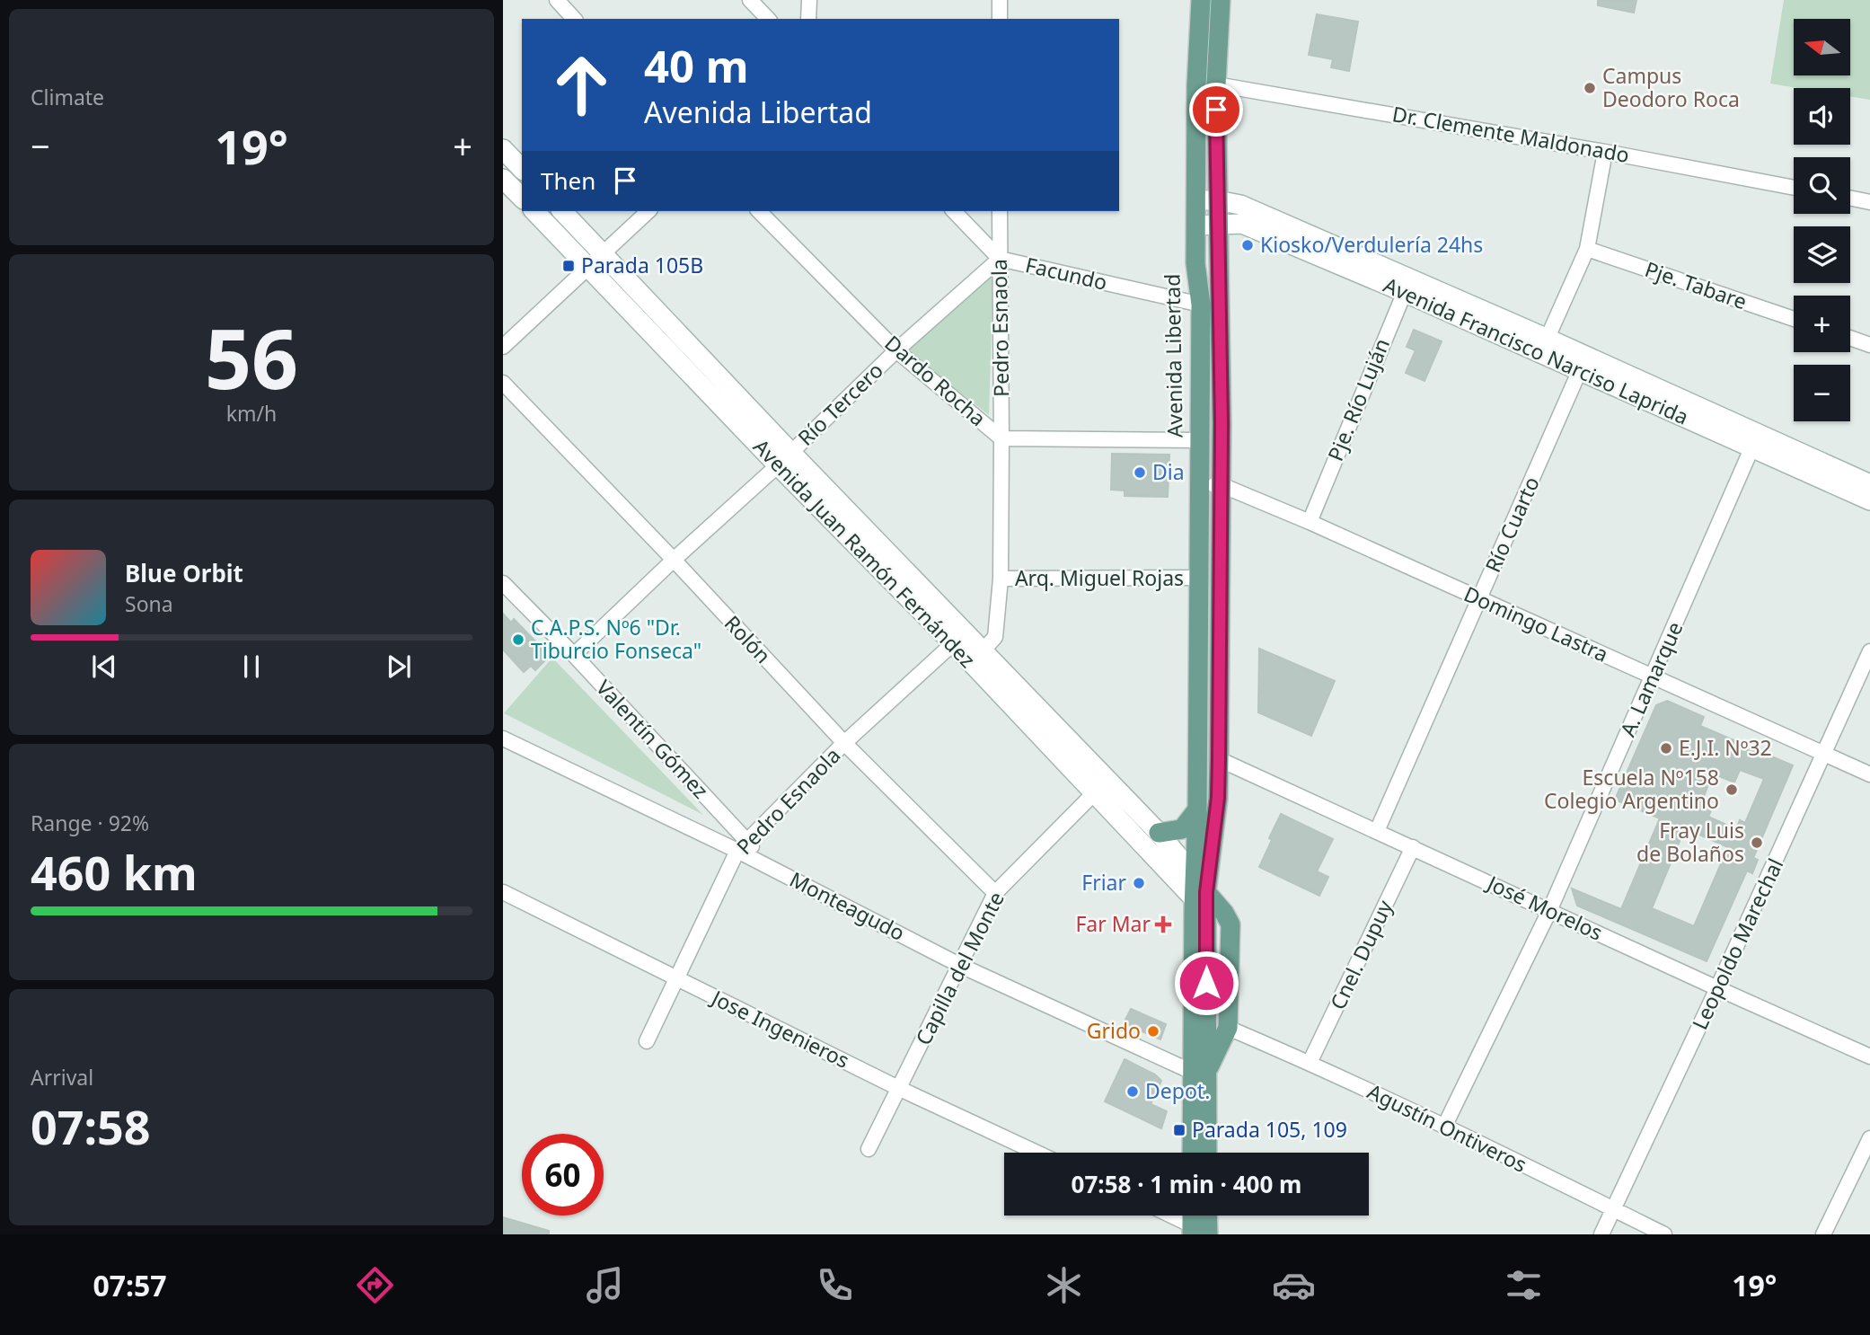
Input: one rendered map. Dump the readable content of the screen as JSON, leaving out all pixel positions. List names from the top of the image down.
{
  "streets": {
    "main road": ["Avenida Francisco Narciso Laprida", "Avenida Libertad", "Avenida Juan Ramón Fernández"],
    "street": [
      "Dr. Clemente Maldonado",
      "Facundo",
      "Pje. Tabare",
      "Pedro Esnaola",
      "Dardo Rocha",
      "Pje. Río Luján",
      "Río Tercero",
      "Río Cuarto",
      "Arq. Miguel Rojas",
      "Domingo Lastra",
      "Rolón",
      "A. Lamarque",
      "Valentín Gómez",
      "Monteagudo",
      "José Morelos",
      "Leopoldo Marechal",
      "Cnel. Dupuy",
      "Capilla del Monte",
      "Jose Ingenieros",
      "Agustín Ontiveros"
    ]
  },
  "crossings": [
    ["Facundo", "Pedro Esnaola"],
    ["Facundo", "Avenida Libertad"],
    ["Facundo", "Río Tercero"],
    ["Pedro Esnaola", "Dardo Rocha"],
    ["Pedro Esnaola", "Río Tercero"],
    ["Pedro Esnaola", "Avenida Juan Ramón Fernández"],
    ["Pedro Esnaola", "Arq. Miguel Rojas"],
    ["Pedro Esnaola", "Rolón"],
    ["Pedro Esnaola", "Valentín Gómez"],
    ["Pedro Esnaola", "Monteagudo"],
    ["Pedro Esnaola", "Jose Ingenieros"],
    ["Avenida Francisco Narciso Laprida", "Avenida Libertad"],
    ["Avenida Francisco Narciso Laprida", "Pje. Río Luján"],
    ["Avenida Francisco Narciso Laprida", "Río Cuarto"],
    ["Avenida Francisco Narciso Laprida", "A. Lamarque"],
    ["Avenida Libertad", "Dardo Rocha"],
    ["Avenida Libertad", "Avenida Juan Ramón Fernández"],
    ["Avenida Libertad", "Arq. Miguel Rojas"],
    ["Avenida Libertad", "Domingo Lastra"],
    ["Dardo Rocha", "Río Tercero"],
    ["Pje. Río Luján", "Domingo Lastra"],
    ["Río Tercero", "Avenida Juan Ramón Fernández"],
    ["Río Tercero", "Rolón"],
    ["Río Tercero", "Valentín Gómez"],
    ["Río Cuarto", "Domingo Lastra"],
    ["Río Cuarto", "José Morelos"],
    ["Avenida Juan Ramón Fernández", "Capilla del Monte"],
    ["Domingo Lastra", "A. Lamarque"],
    ["Domingo Lastra", "Leopoldo Marechal"],
    ["Rolón", "Capilla del Monte"],
    ["A. Lamarque", "José Morelos"],
    ["A. Lamarque", "Agustín Ontiveros"],
    ["Valentín Gómez", "Monteagudo"],
    ["Monteagudo", "Capilla del Monte"],
    ["José Morelos", "Leopoldo Marechal"],
    ["José Morelos", "Cnel. Dupuy"],
    ["Leopoldo Marechal", "Agustín Ontiveros"],
    ["Cnel. Dupuy", "Agustín Ontiveros"],
    ["Capilla del Monte", "Jose Ingenieros"]
  ],
  "places": {
    "other": [
      "Campus Deodoro Roca",
      "Kiosko/Verdulería 24hs",
      "Dia",
      "C.A.P.S. Nº6 \"Dr. Tiburcio Fonseca\"",
      "E.J.I. Nº32",
      "Escuela Nº158 Colegio Argentino",
      "Fray Luis de Bolaños",
      "Friar",
      "Grido",
      "Depot."
    ],
    "transit": ["Parada 105B", "Parada 105, 109"],
    "health": ["Far Mar"]
  },
  "north": "left",
  "page": {
    "tile": [
      "Climate",
      ["56", "km/h"],
      ["Range · 92%", "460 km"],
      ["Arrival", "07:58"]
    ],
    "map_buttons": ["+", "−"],
    "turn": ["40 m", "Avenida Libertad"],
    "heat": ["−", "19°", "+"],
    "then": "Then",
    "song": ["Blue Orbit", "Sona"],
    "limit": "60",
    "trip": "07:58 · 1 min · 400 m",
    "tabs": ["07:57", "19°"]
  }
}
